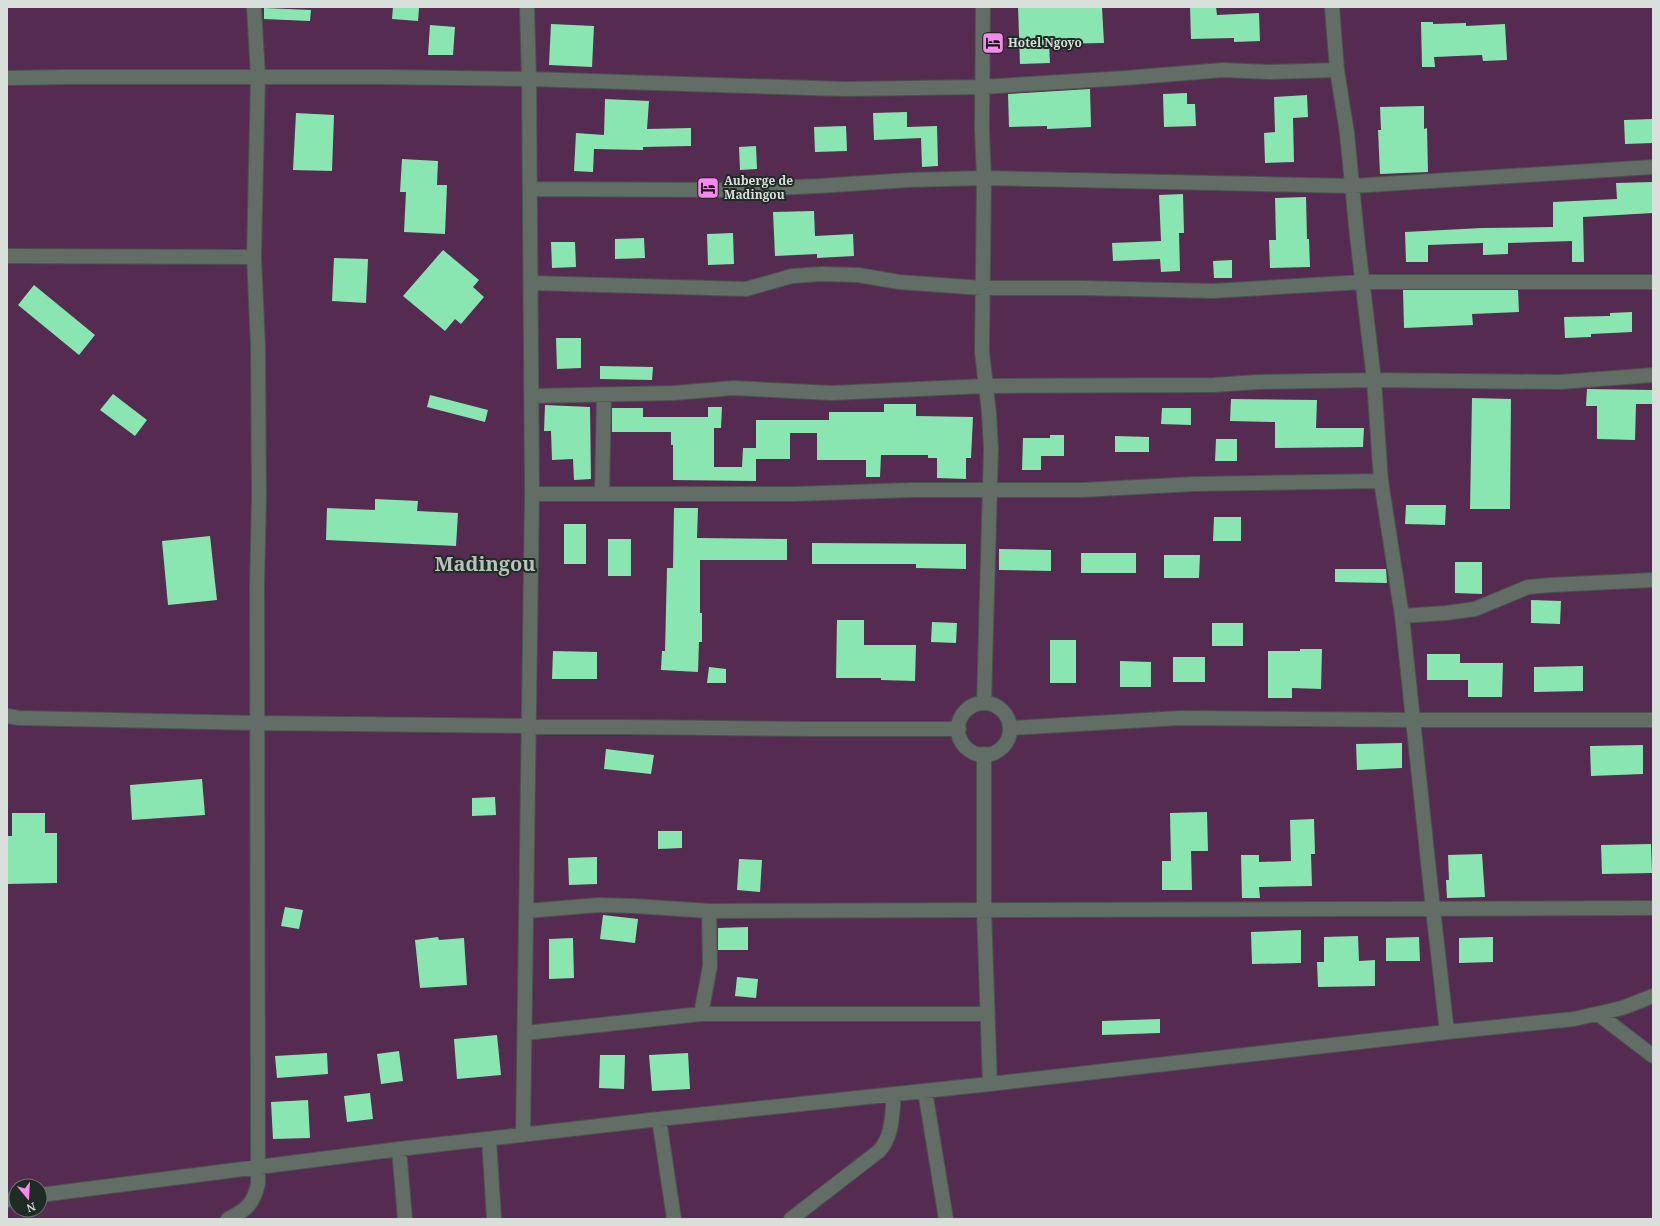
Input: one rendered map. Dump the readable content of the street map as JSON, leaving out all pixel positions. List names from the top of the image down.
{
  "districts": ["Madingou"],
  "places": {
    "hotel": ["Hotel Ngoyo", "Auberge de Madingou"]
  },
  "north": "bottom"
}
